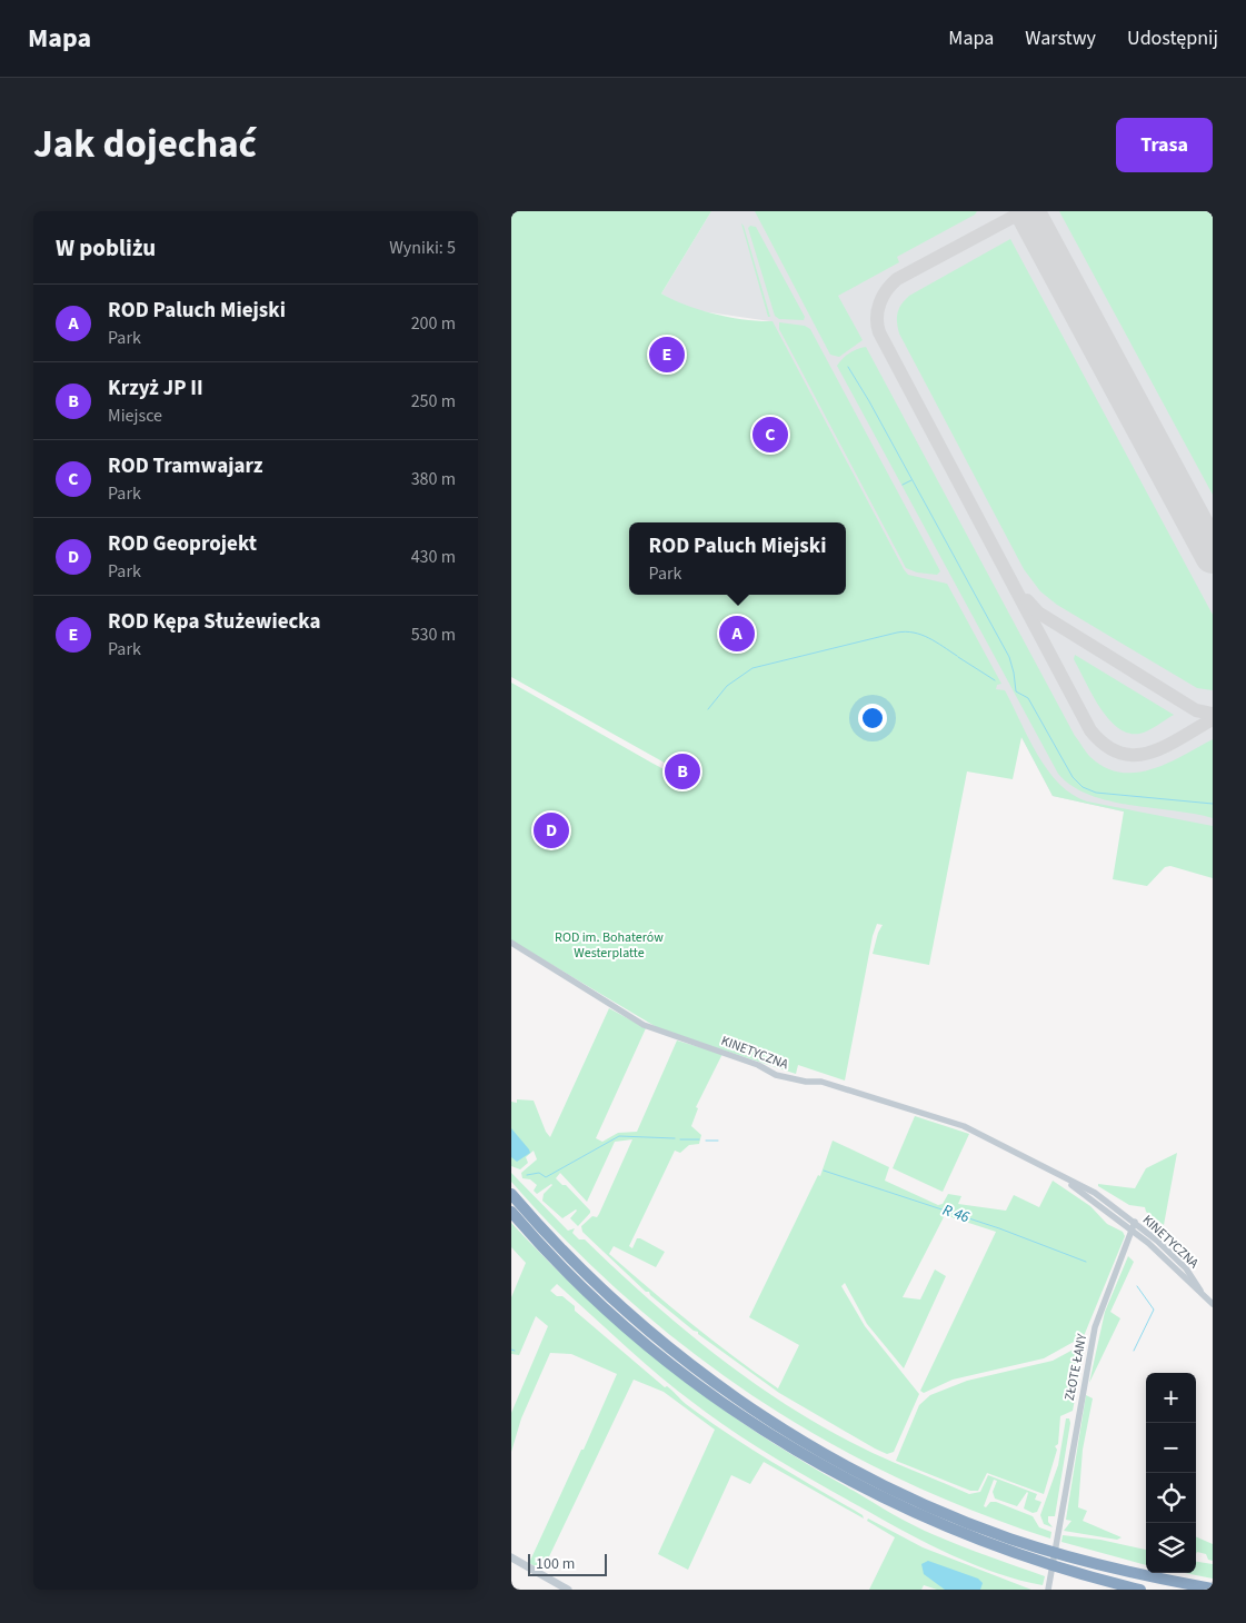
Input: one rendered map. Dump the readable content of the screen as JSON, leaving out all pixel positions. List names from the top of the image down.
{
  "streets": {
    "street": ["KINETYCZNA", "ZŁOTE ŁANY"]
  },
  "crossings": [
    ["KINETYCZNA", "ZŁOTE ŁANY"]
  ],
  "water": ["R 46"],
  "parks": ["ROD im. Bohaterów Westerplatte"],
  "scale_bar": "100 m",
  "page": {
    "header": "Mapa",
    "nav": ["Mapa", "Warstwy", "Udostępnij"],
    "title": "Jak dojechać",
    "buttons": "Trasa",
    "heading": ["W pobliżu", "Wyniki: 5"],
    "list": [
      {
        "mark": "A",
        "name": "ROD Paluch Miejski",
        "note": "Park",
        "value": "200 m"
      },
      {
        "mark": "B",
        "name": "Krzyż JP II",
        "note": "Miejsce",
        "value": "250 m"
      },
      {
        "mark": "C",
        "name": "ROD Tramwajarz",
        "note": "Park",
        "value": "380 m"
      },
      {
        "mark": "D",
        "name": "ROD Geoprojekt",
        "note": "Park",
        "value": "430 m"
      },
      {
        "mark": "E",
        "name": "ROD Kępa Służewiecka",
        "note": "Park",
        "value": "530 m"
      }
    ],
    "pins": [
      "E",
      "C",
      "A",
      "B",
      "D"
    ],
    "popup": ["ROD Paluch Miejski", "Park"],
    "map_buttons": ["+", "−"],
    "scale": "100 m"
  }
}
